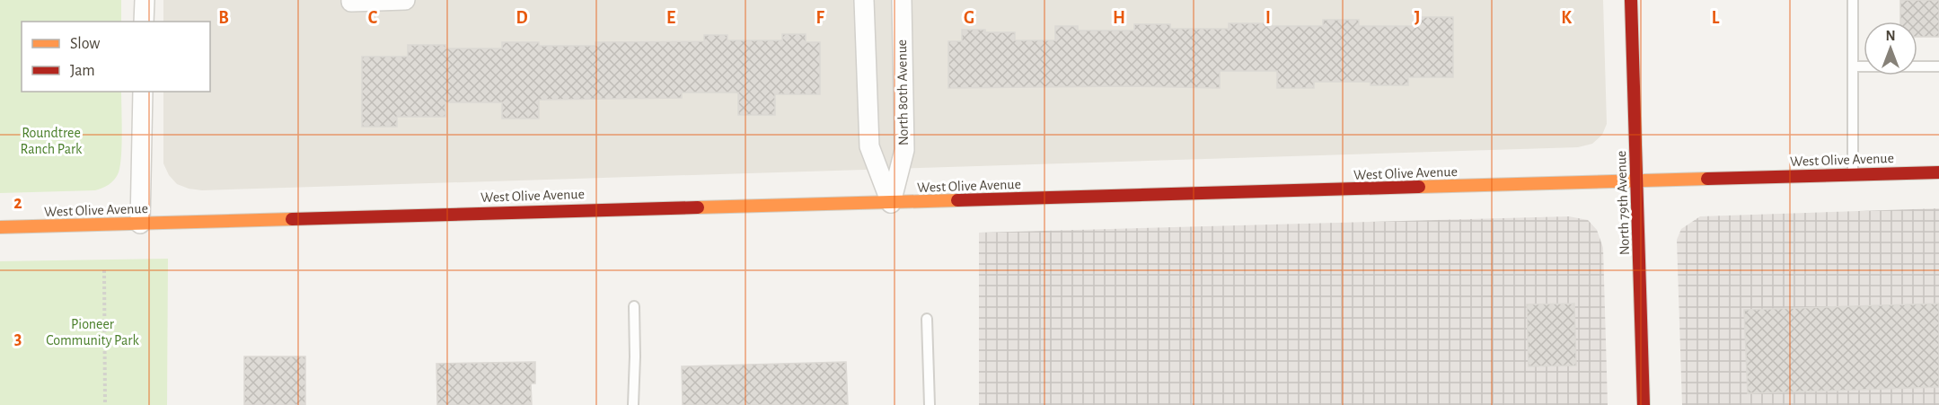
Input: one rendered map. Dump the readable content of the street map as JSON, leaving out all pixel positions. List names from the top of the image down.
{
  "streets": {
    "main road": ["West Olive Avenue", "North 79th Avenue"],
    "street": ["North 80th Avenue"]
  },
  "crossings": [
    ["North 80th Avenue", "West Olive Avenue"],
    ["West Olive Avenue", "North 79th Avenue"]
  ],
  "parks": ["Roundtree Ranch Park", "Pioneer Community Park"],
  "legend": ["Slow", "Jam"],
  "north": "top",
  "grid": {
    "columns": [
      "B",
      "C",
      "D",
      "E",
      "F",
      "G",
      "H",
      "I",
      "J",
      "K",
      "L"
    ],
    "rows": ["2", "3"]
  }
}
